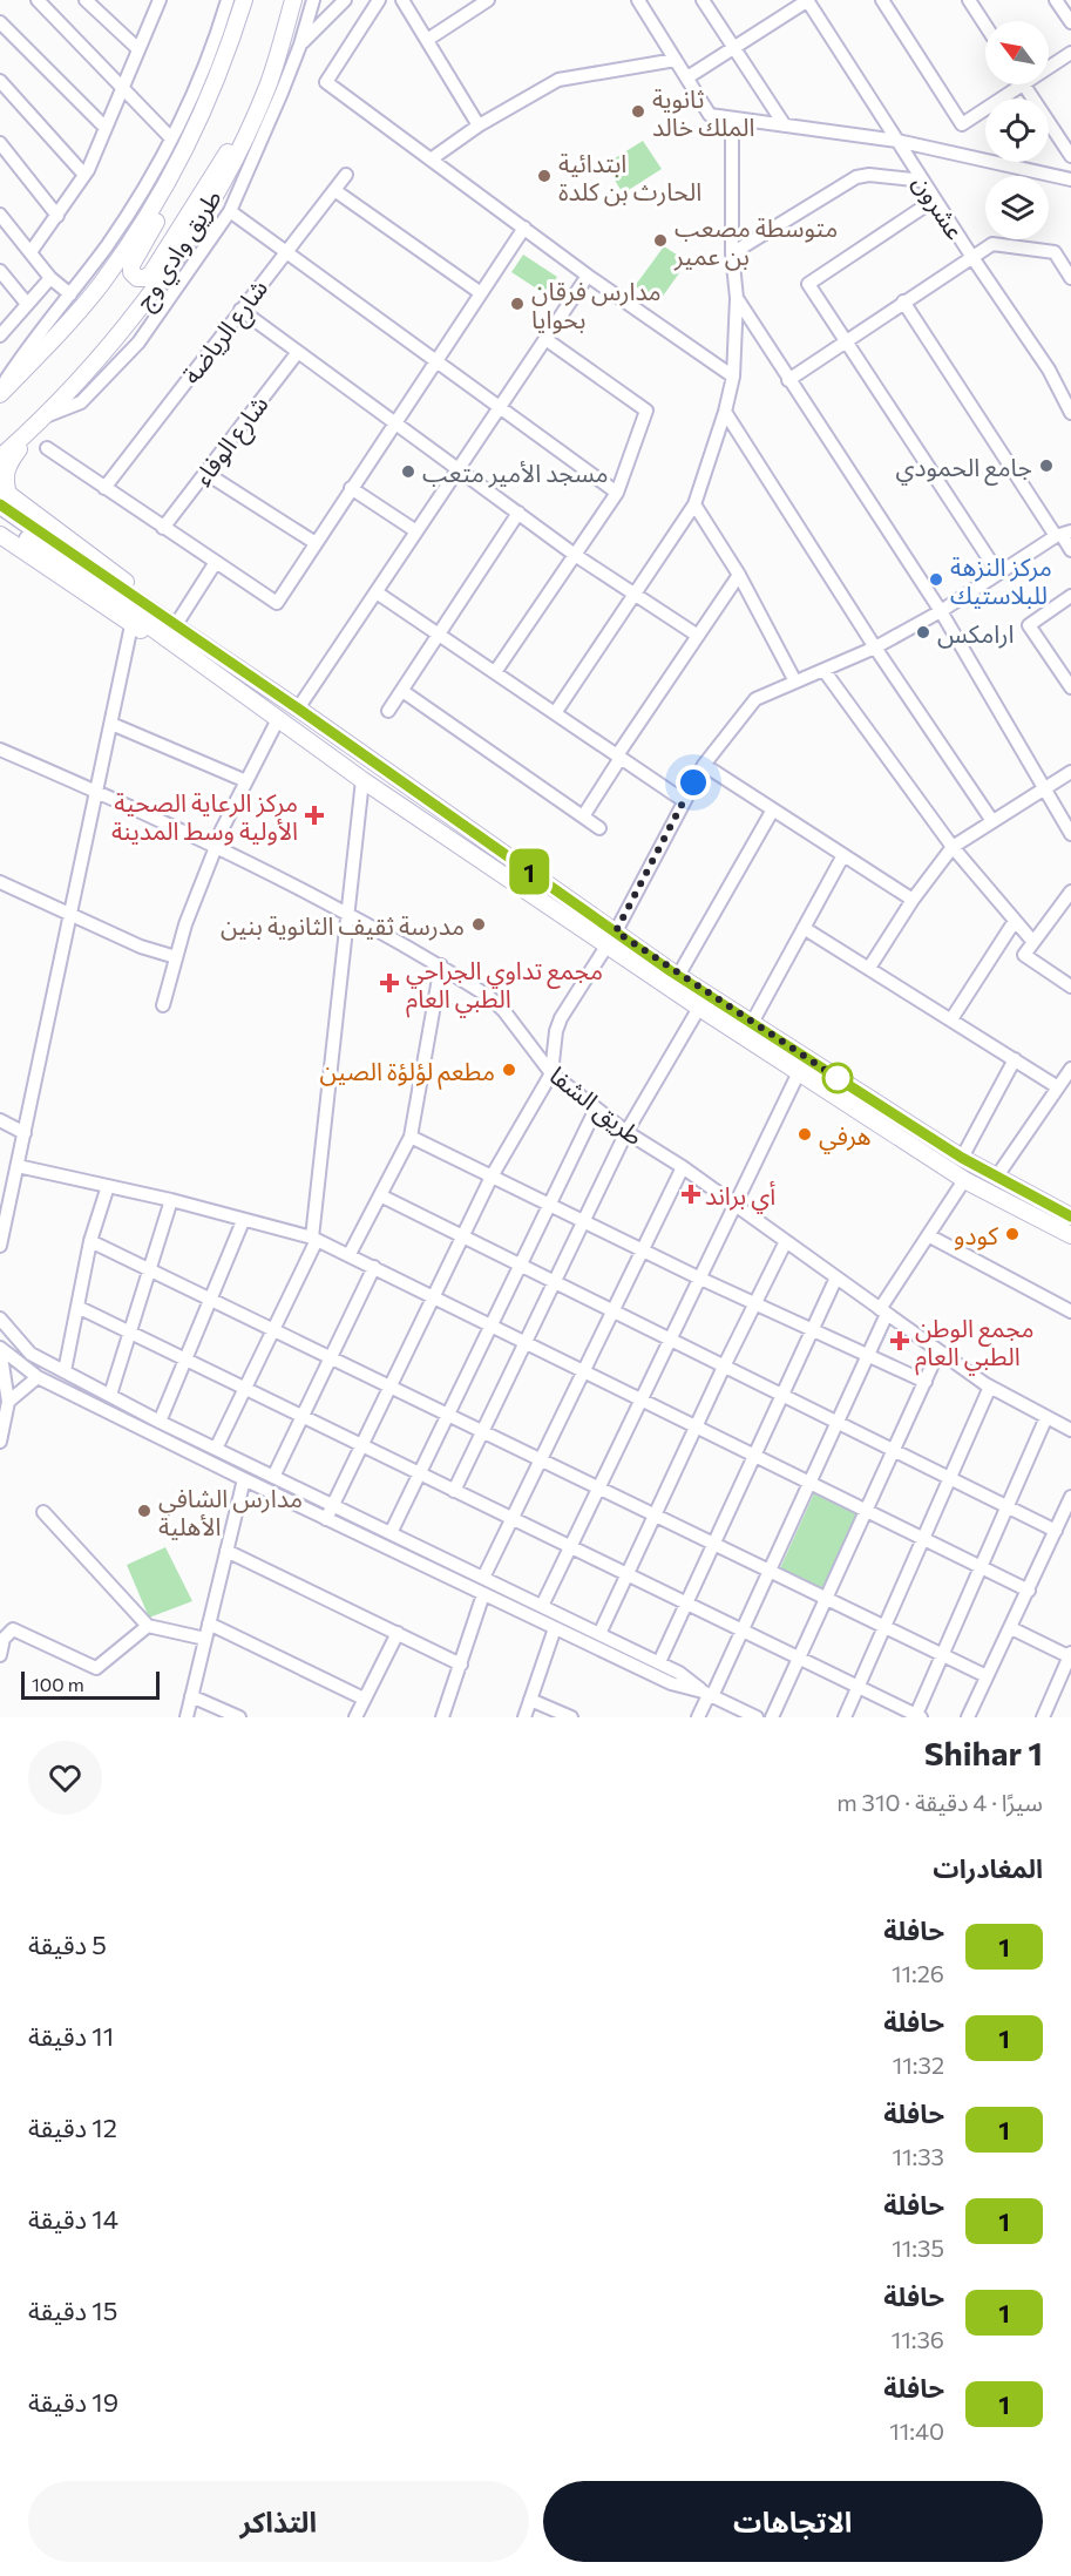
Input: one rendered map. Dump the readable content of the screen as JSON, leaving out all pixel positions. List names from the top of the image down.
{
  "streets": {
    "main road": ["طريق وادي وج"],
    "street": [
      "عشرون",
      "شارع الرياضة",
      "شارع الوفاء",
      "طريق الشفا"
    ]
  },
  "places": {
    "other": [
      "ثانوية الملك خالد",
      "ابتدائية الحارث بن كلدة",
      "متوسطة مصعب بن عمير",
      "مدارس فرقان بحوايا",
      "جامع الحمودي",
      "مسجد الأمير متعب",
      "مركز النزهة للبلاستيك",
      "ارامكس",
      "مدرسة ثقيف الثانوية بنين",
      "مطعم لؤلؤة الصين",
      "هرفي",
      "كودو",
      "مدارس الشافي الأهلية"
    ],
    "health": [
      "مركز الرعاية الصحية الأولية وسط المدينة",
      "مجمع تداوي الجراحي الطبي العام",
      "أي براند",
      "مجمع الوطن الطبي العام"
    ]
  },
  "lines": ["bus line 1"],
  "scale_bar": "100 m",
  "north": "top left",
  "page": {
    "on_map": "1",
    "scale": "100 m",
    "heading": [
      ["Shihar 1", "سيرًا · 4 دقيقة · 310 m"],
      "المغادرات"
    ],
    "list": [
      {
        "mark": "1",
        "name": "حافلة",
        "note": "11:26",
        "value": "5 دقيقة"
      },
      {
        "mark": "1",
        "name": "حافلة",
        "note": "11:32",
        "value": "11 دقيقة"
      },
      {
        "mark": "1",
        "name": "حافلة",
        "note": "11:33",
        "value": "12 دقيقة"
      },
      {
        "mark": "1",
        "name": "حافلة",
        "note": "11:35",
        "value": "14 دقيقة"
      },
      {
        "mark": "1",
        "name": "حافلة",
        "note": "11:36",
        "value": "15 دقيقة"
      },
      {
        "mark": "1",
        "name": "حافلة",
        "note": "11:40",
        "value": "19 دقيقة"
      }
    ],
    "buttons": ["الاتجاهات", "التذاكر"]
  }
}
